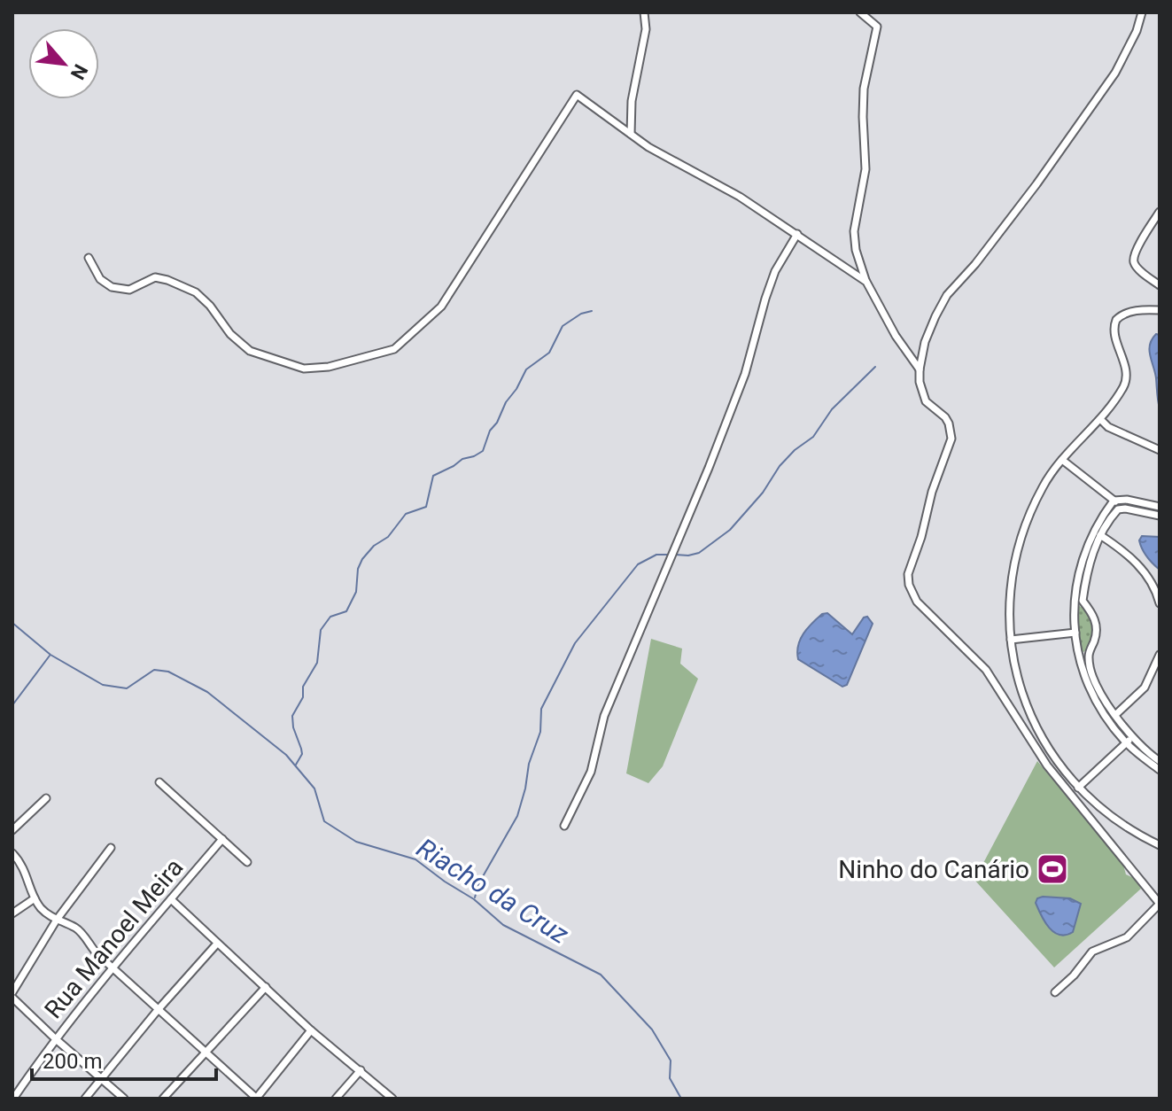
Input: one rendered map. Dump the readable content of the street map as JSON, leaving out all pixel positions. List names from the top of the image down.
{
  "streets": {
    "street": ["Rua Manoel Meira"]
  },
  "water": ["Riacho da Cruz"],
  "places": {
    "sports": ["Ninho do Canário"]
  },
  "scale_bar": "200 m",
  "north": "bottom right"
}
